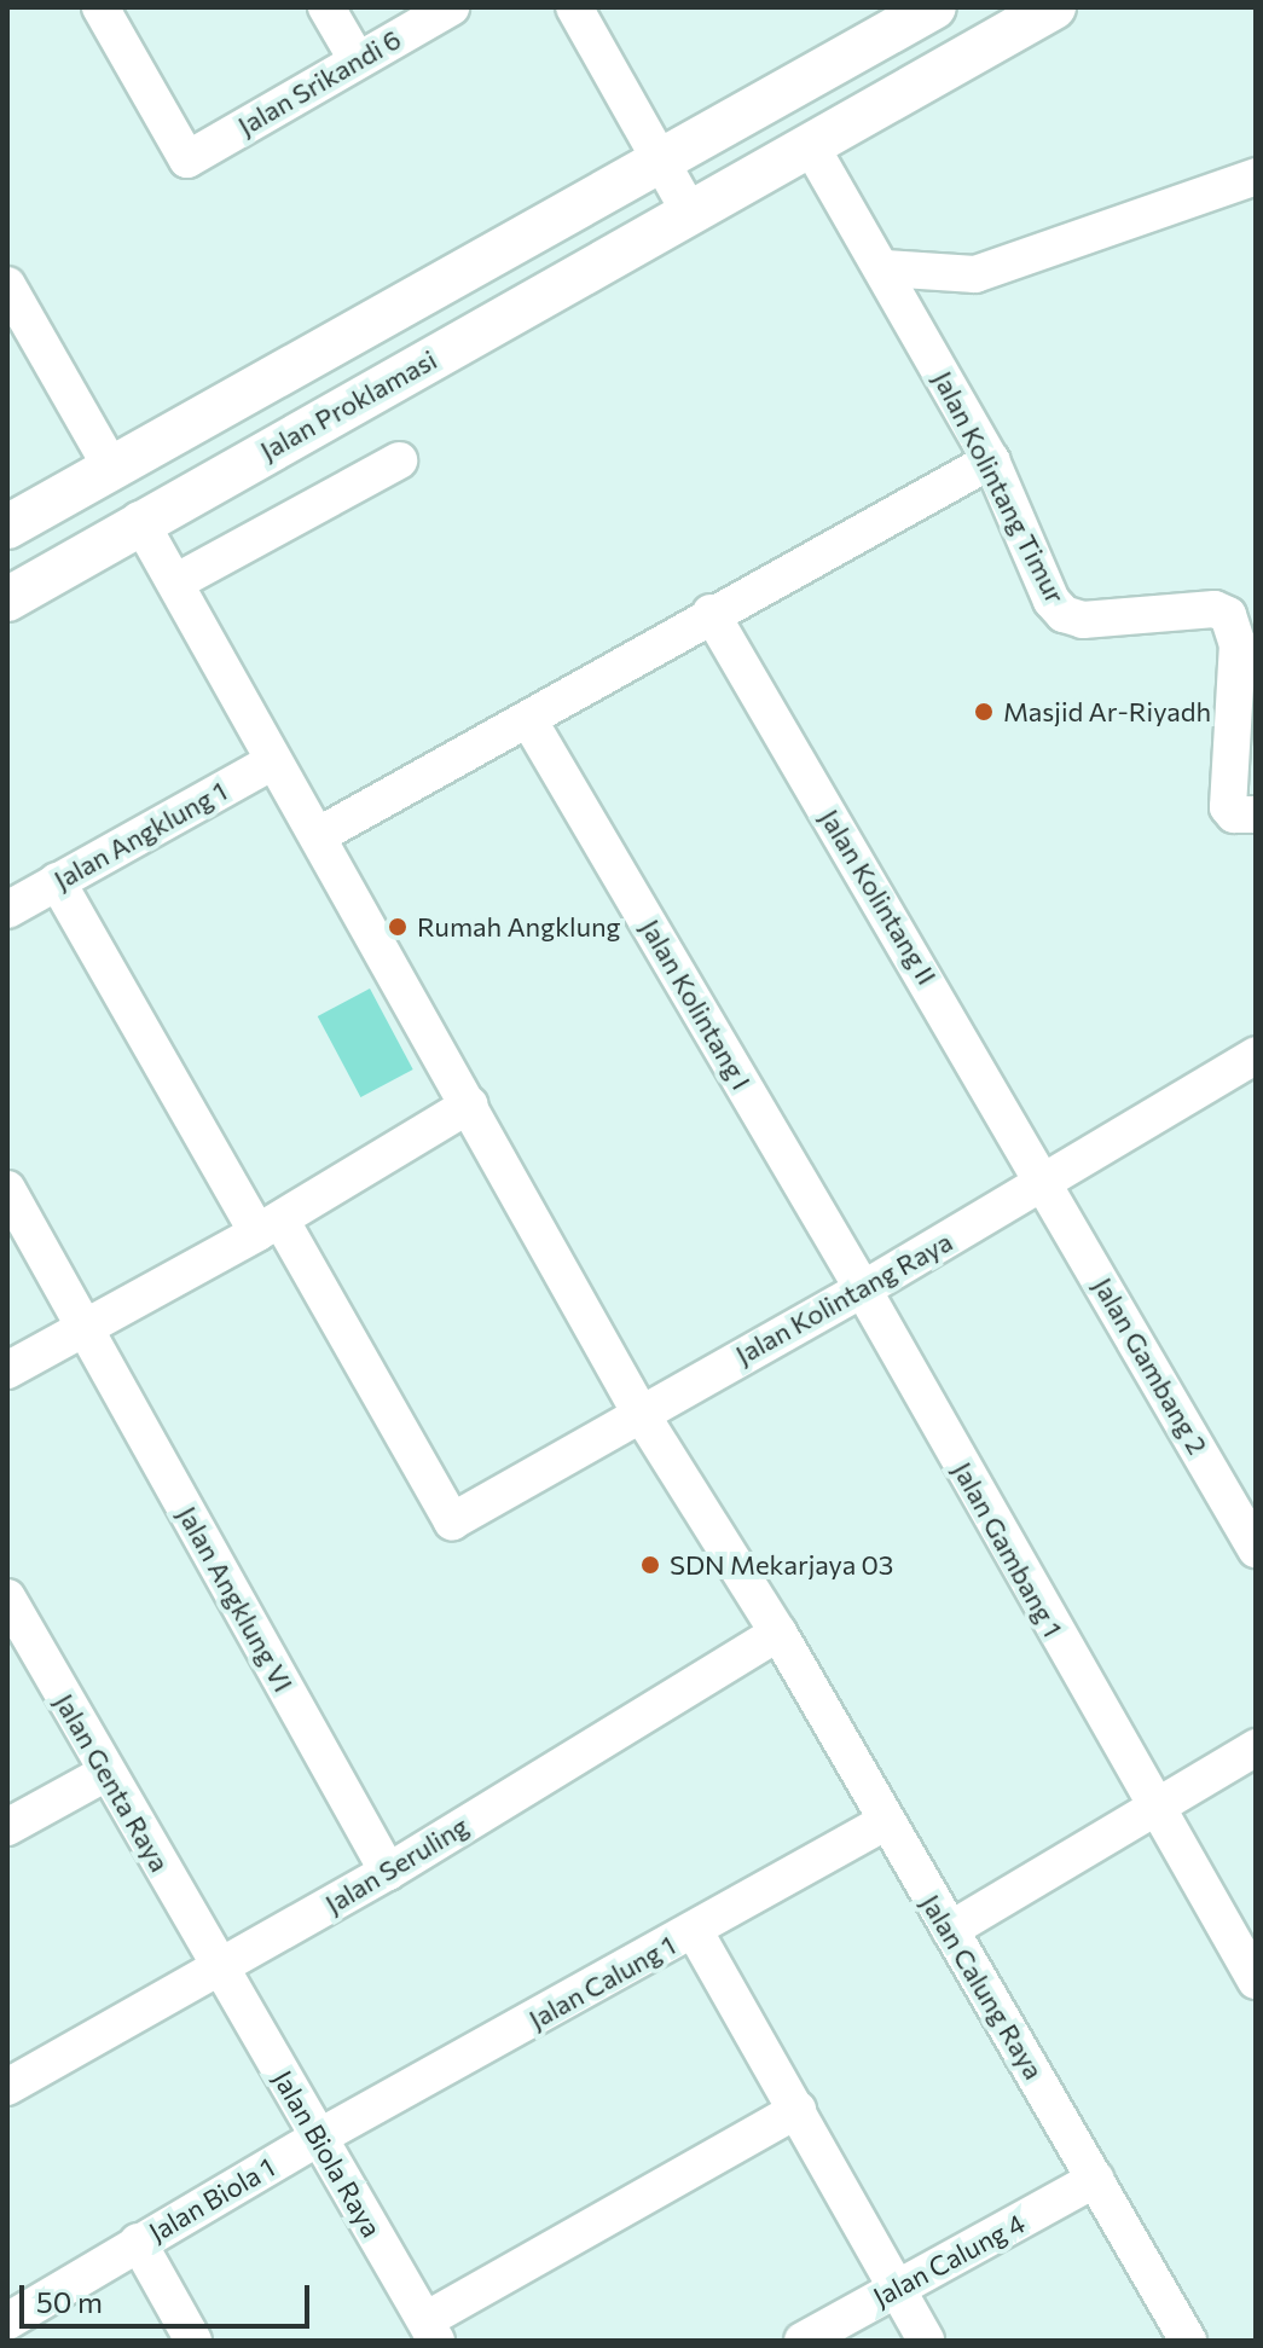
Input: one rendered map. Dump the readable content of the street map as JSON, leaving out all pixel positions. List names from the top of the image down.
{
  "streets": {
    "street": [
      "Jalan Srikandi 6",
      "Jalan Proklamasi",
      "Jalan Kolintang Timur",
      "Jalan Angklung 1",
      "Jalan Kolintang II",
      "Jalan Kolintang I",
      "Jalan Kolintang Raya",
      "Jalan Gambang 2",
      "Jalan Gambang 1",
      "Jalan Angklung VI",
      "Jalan Genta Raya",
      "Jalan Seruling",
      "Jalan Calung 1",
      "Jalan Calung Raya",
      "Jalan Biola Raya",
      "Jalan Biola 1",
      "Jalan Calung 4"
    ]
  },
  "crossings": [
    ["Jalan Proklamasi", "Jalan Kolintang Timur"],
    ["Jalan Proklamasi", "Jalan Calung Raya"],
    ["Jalan Angklung 1", "Jalan Calung Raya"],
    ["Jalan Kolintang II", "Jalan Kolintang Raya"],
    ["Jalan Kolintang II", "Jalan Gambang 2"],
    ["Jalan Kolintang I", "Jalan Kolintang Raya"],
    ["Jalan Kolintang I", "Jalan Gambang 1"],
    ["Jalan Kolintang Raya", "Jalan Gambang 2"],
    ["Jalan Kolintang Raya", "Jalan Gambang 1"],
    ["Jalan Kolintang Raya", "Jalan Calung Raya"],
    ["Jalan Angklung VI", "Jalan Seruling"],
    ["Jalan Genta Raya", "Jalan Seruling"],
    ["Jalan Genta Raya", "Jalan Biola Raya"],
    ["Jalan Seruling", "Jalan Calung Raya"],
    ["Jalan Seruling", "Jalan Biola Raya"],
    ["Jalan Calung 1", "Jalan Calung Raya"],
    ["Jalan Calung 1", "Jalan Biola Raya"],
    ["Jalan Calung 1", "Jalan Biola 1"],
    ["Jalan Calung Raya", "Jalan Calung 4"],
    ["Jalan Biola Raya", "Jalan Biola 1"]
  ],
  "places": ["Masjid Ar-Riyadh", "Rumah Angklung", "SDN Mekarjaya 03"],
  "scale_bar": "50 m"
}
